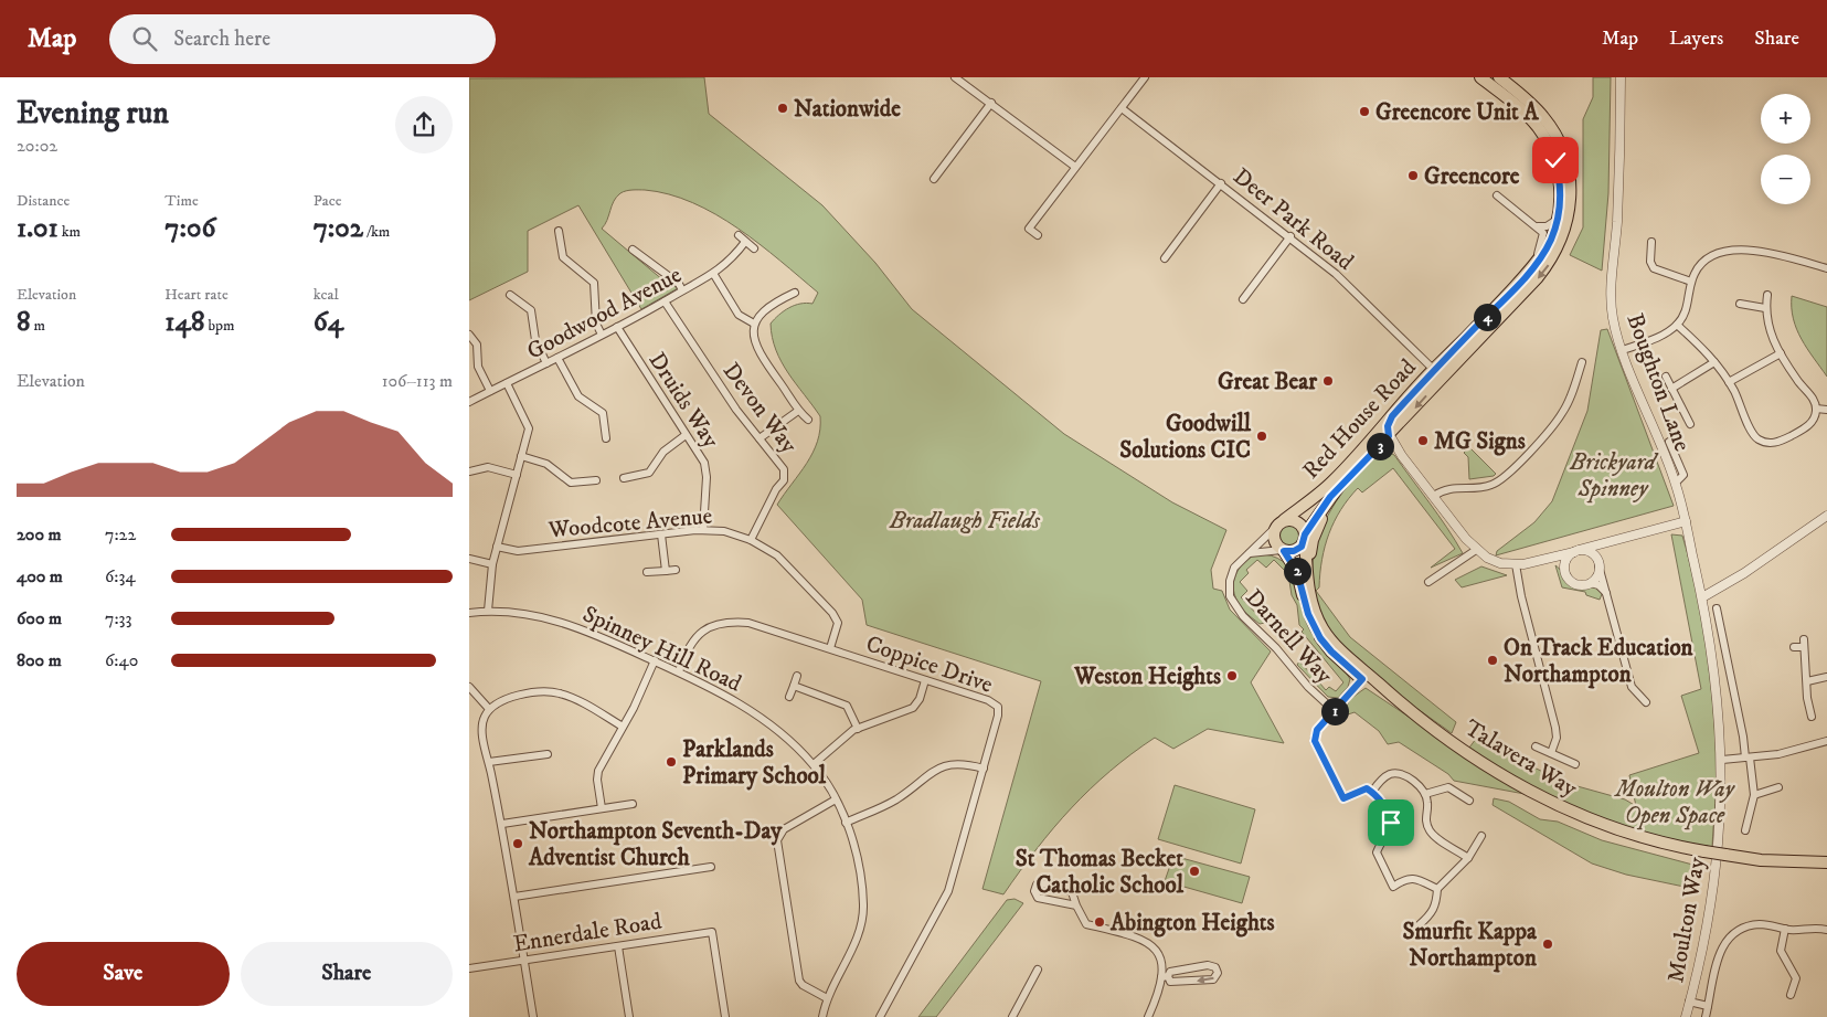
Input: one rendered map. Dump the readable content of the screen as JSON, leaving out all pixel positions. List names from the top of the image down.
{
  "streets": {
    "main road": ["Red House Road", "Talavera Way"],
    "street": [
      "Deer Park Road",
      "Goodwood Avenue",
      "Boughton Lane",
      "Druids Way",
      "Devon Way",
      "Woodcote Avenue",
      "Darnell Way",
      "Spinney Hill Road",
      "Coppice Drive",
      "Moulton Way",
      "Ennerdale Road"
    ]
  },
  "crossings": [
    ["Deer Park Road", "Red House Road"],
    ["Goodwood Avenue", "Druids Way"],
    ["Goodwood Avenue", "Devon Way"],
    ["Boughton Lane", "Moulton Way"],
    ["Druids Way", "Woodcote Avenue"],
    ["Devon Way", "Woodcote Avenue"],
    ["Red House Road", "Darnell Way"],
    ["Red House Road", "Talavera Way"],
    ["Woodcote Avenue", "Coppice Drive"],
    ["Darnell Way", "Talavera Way"],
    ["Spinney Hill Road", "Coppice Drive"]
  ],
  "parks": ["Brickyard Spinney", "Bradlaugh Fields", "Moulton Way Open Space"],
  "places": [
    "Nationwide",
    "Greencore Unit A",
    "Greencore",
    "Great Bear",
    "Goodwill Solutions CIC",
    "MG Signs",
    "On Track Education Northampton",
    "Weston Heights",
    "Parklands Primary School",
    "Northampton Seventh-Day Adventist Church",
    "St Thomas Becket Catholic School",
    "Abington Heights",
    "Smurfit Kappa Northampton"
  ],
  "page": {
    "header": "Map",
    "search": "Search here",
    "nav": ["Map", "Layers", "Share"],
    "heading": ["Evening run", "20:02"],
    "map_buttons": ["+", "−"],
    "stats": [
      ["Distance", "1.01 km"],
      ["Time", "7:06"],
      ["Pace", "7:02 /km"],
      ["Elevation", "8 m"],
      ["Heart rate", "148 bpm"],
      ["kcal", "64"]
    ],
    "pins": [
      "4",
      "3",
      "2",
      "1"
    ],
    "chart": ["Elevation", "106–113 m"],
    "list": [
      {
        "name": "200 m",
        "note": "7:22"
      },
      {
        "name": "400 m",
        "note": "6:34"
      },
      {
        "name": "600 m",
        "note": "7:33"
      },
      {
        "name": "800 m",
        "note": "6:40"
      }
    ],
    "buttons": ["Save", "Share"]
  }
}
